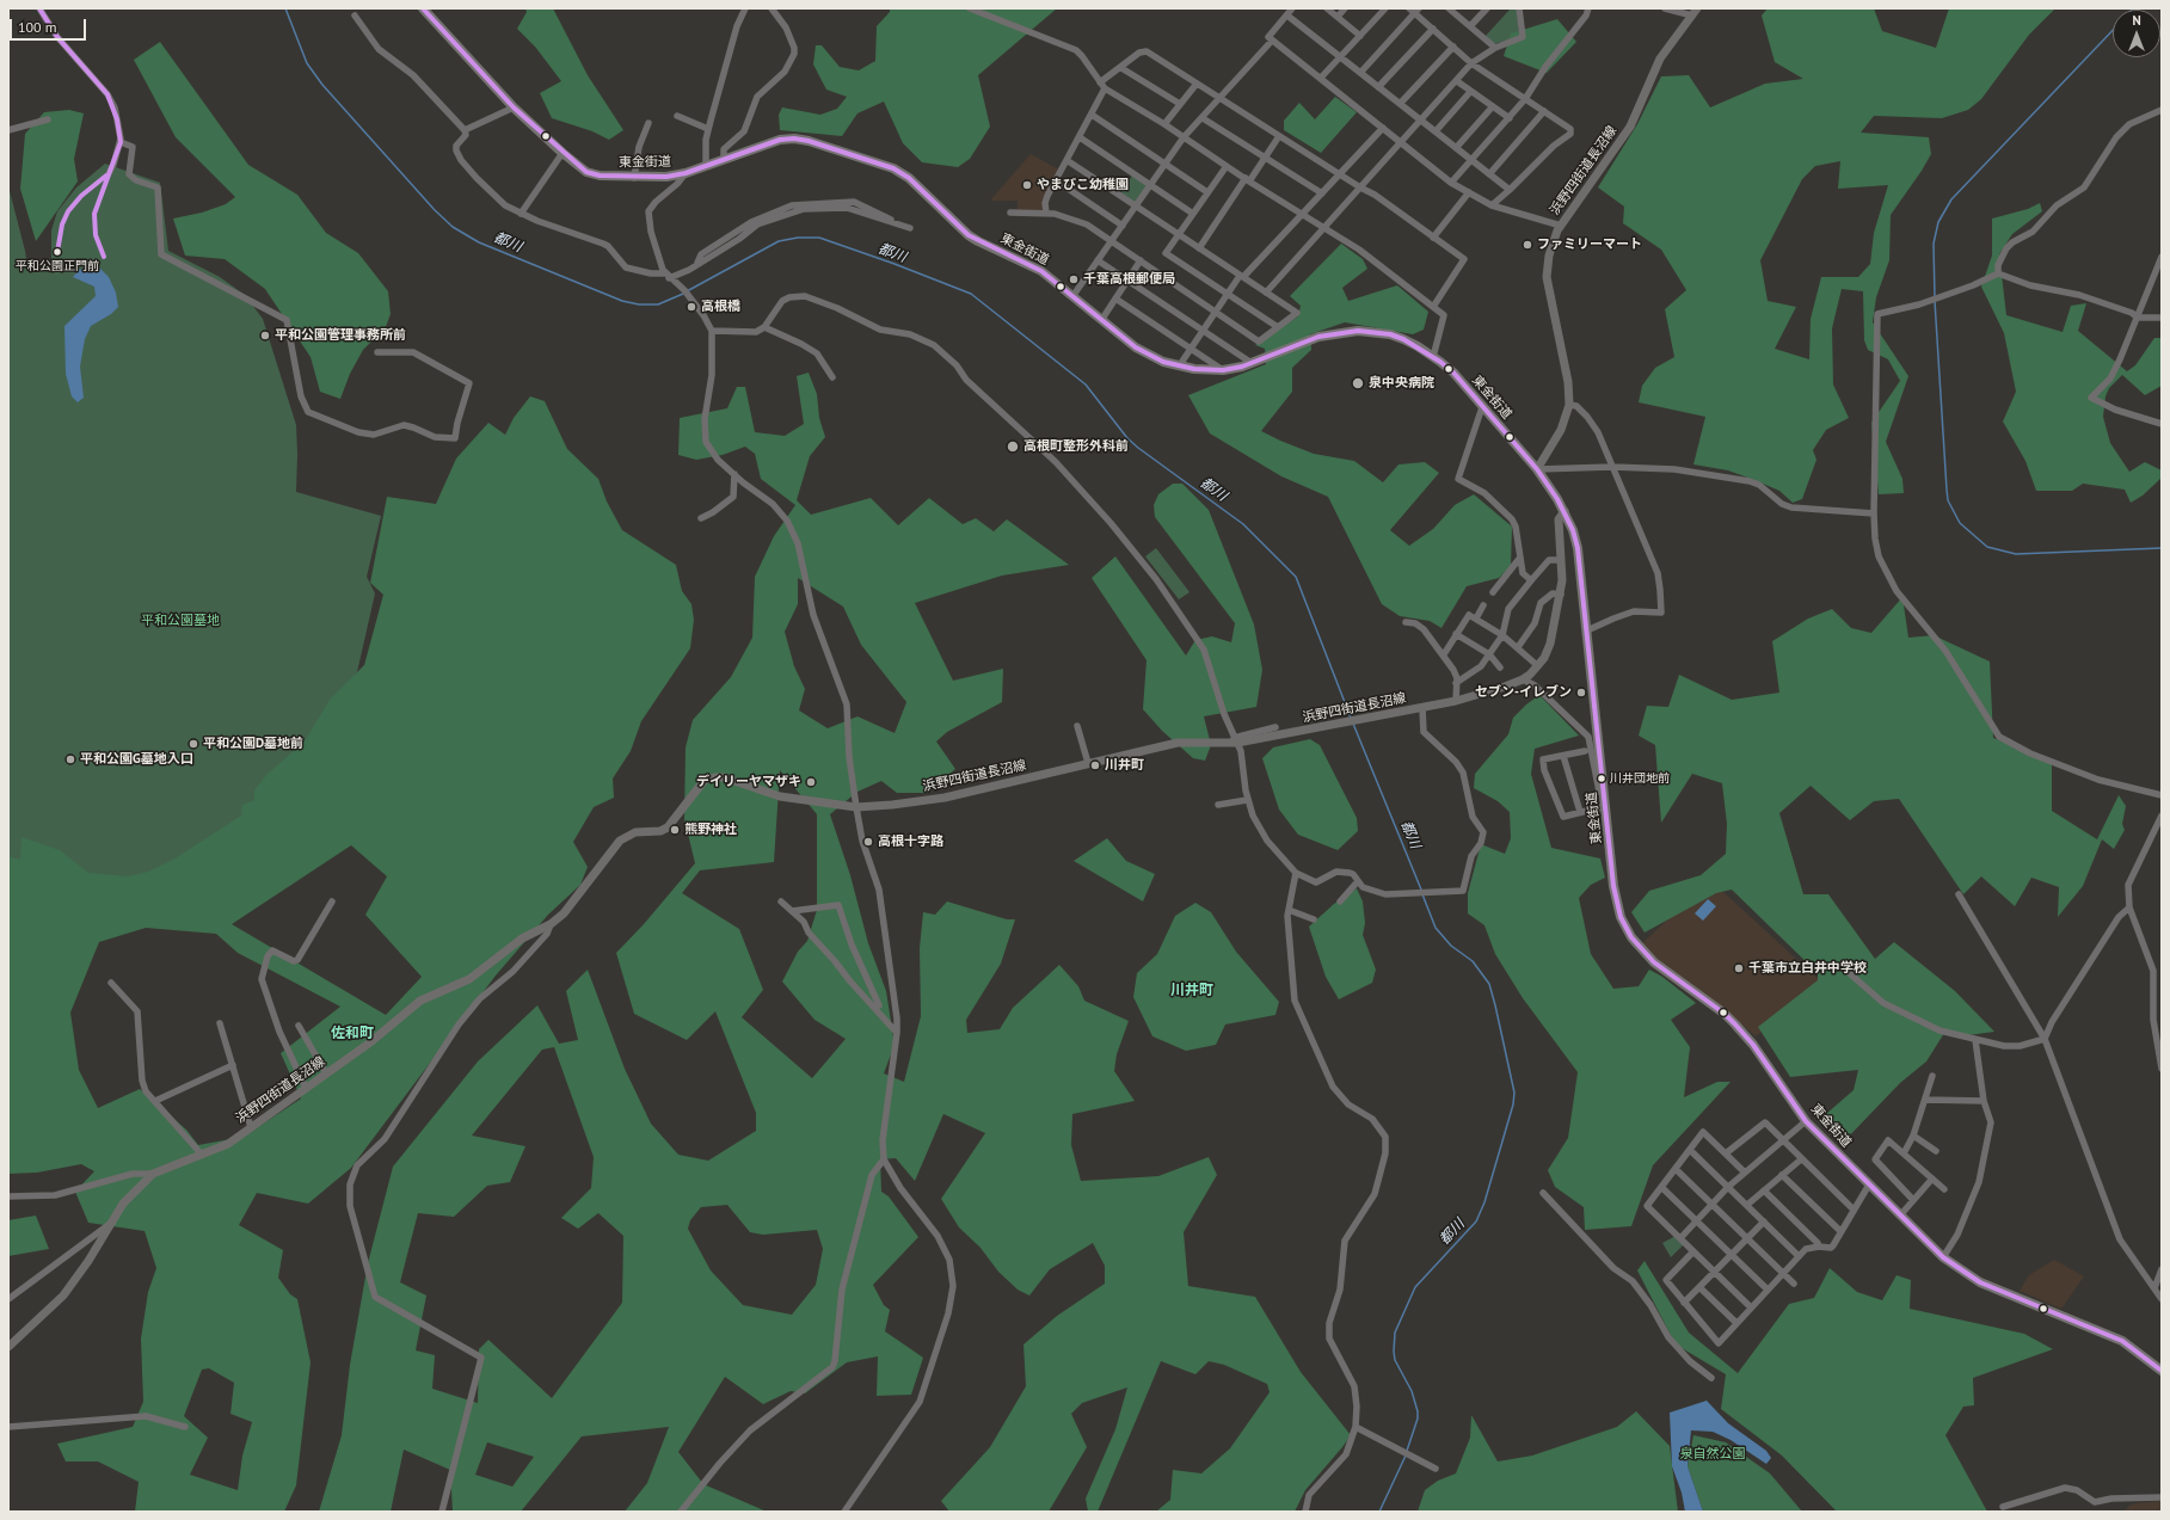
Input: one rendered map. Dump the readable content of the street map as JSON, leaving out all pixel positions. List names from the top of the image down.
{
  "streets": {
    "highway": ["東金街道"],
    "main road": ["浜野四街道長沼線"]
  },
  "crossings": [
    ["東金街道", "浜野四街道長沼線"]
  ],
  "districts": ["川井町", "佐和町"],
  "water": ["都川"],
  "parks": ["平和公園墓地", "泉自然公園"],
  "places": [
    "やまびこ幼稚園",
    "ファミリーマート",
    "平和公園正門前",
    "千葉高根郵便局",
    "高根橋",
    "平和公園管理事務所前",
    "泉中央病院",
    "高根町整形外科前",
    "セブン-イレブン",
    "平和公園D墓地前",
    "平和公園G墓地入口",
    "川井町",
    "川井団地前",
    "デイリーヤマザキ",
    "熊野神社",
    "高根十字路",
    "千葉市立白井中学校"
  ],
  "scale_bar": "100 m",
  "north": "top"
}
